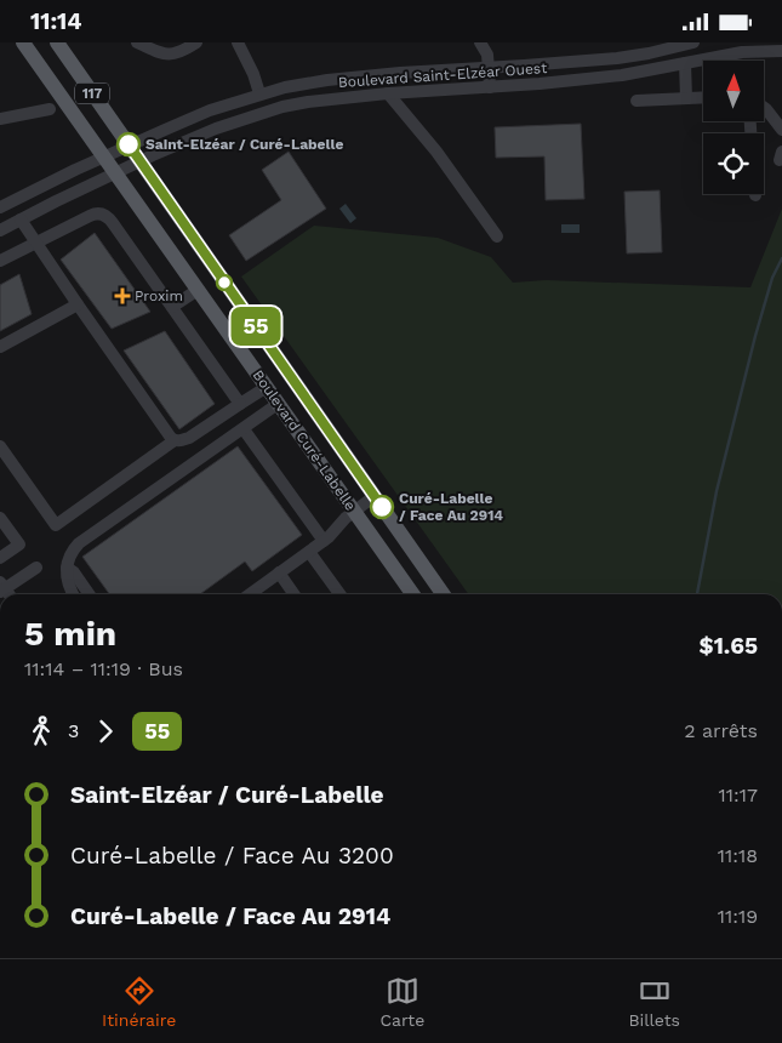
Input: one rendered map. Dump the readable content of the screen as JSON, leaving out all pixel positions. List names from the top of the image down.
{
  "streets": {
    "main road": ["117", "Boulevard Curé-Labelle"],
    "street": ["Boulevard Saint-Elzéar Ouest"]
  },
  "crossings": [
    ["Boulevard Saint-Elzéar Ouest", "Boulevard Curé-Labelle"]
  ],
  "places": {
    "other": ["Saint-Elzéar / Curé-Labelle", "Curé-Labelle / Face Au 2914"],
    "health": ["Proxim"]
  },
  "lines": ["bus line 55"],
  "north": "top",
  "page": {
    "status": "11:14",
    "on_map": "55",
    "heading": ["5 min", "11:14 – 11:19 · Bus", "$1.65"],
    "legs": ["3", "55", "2 arrêts"],
    "list": [
      {
        "name": "Saint-Elzéar / Curé-Labelle",
        "value": "11:17"
      },
      {
        "name": "Curé-Labelle / Face Au 3200",
        "value": "11:18"
      },
      {
        "name": "Curé-Labelle / Face Au 2914",
        "value": "11:19"
      }
    ],
    "tabs": ["Itinéraire", "Carte", "Billets"]
  }
}
